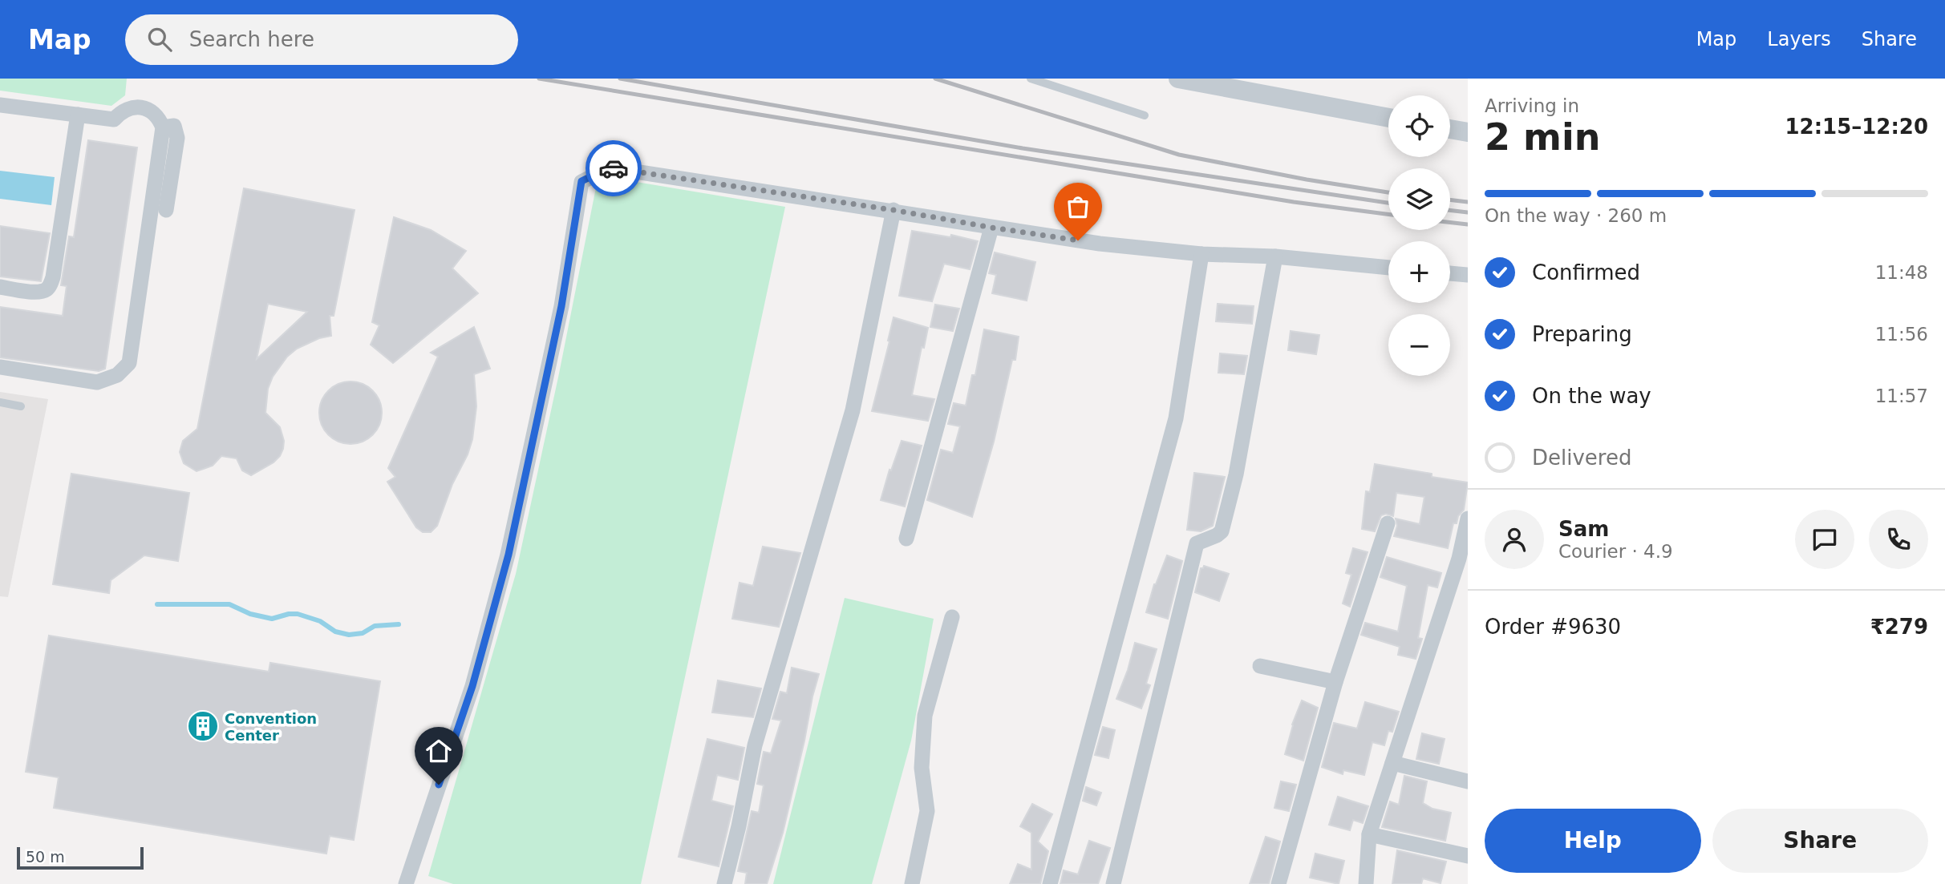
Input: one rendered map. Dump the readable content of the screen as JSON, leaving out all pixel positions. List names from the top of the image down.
{
  "places": {
    "building": ["Convention Center"]
  },
  "scale_bar": "50 m",
  "page": {
    "header": "Map",
    "search": "Search here",
    "nav": ["Map", "Layers", "Share"],
    "heading": ["2 min", "Arriving in", "12:15–12:20"],
    "panel": [
      "Sam",
      "Courier · 4.9",
      "Order #9630",
      "₹279"
    ],
    "map_buttons": ["+", "−"],
    "bar": "On the way · 260 m",
    "list": [
      ["Confirmed", "11:48"],
      ["Preparing", "11:56"],
      ["On the way", "11:57"],
      "Delivered"
    ],
    "buttons": ["Help", "Share"],
    "scale": "50 m"
  }
}
